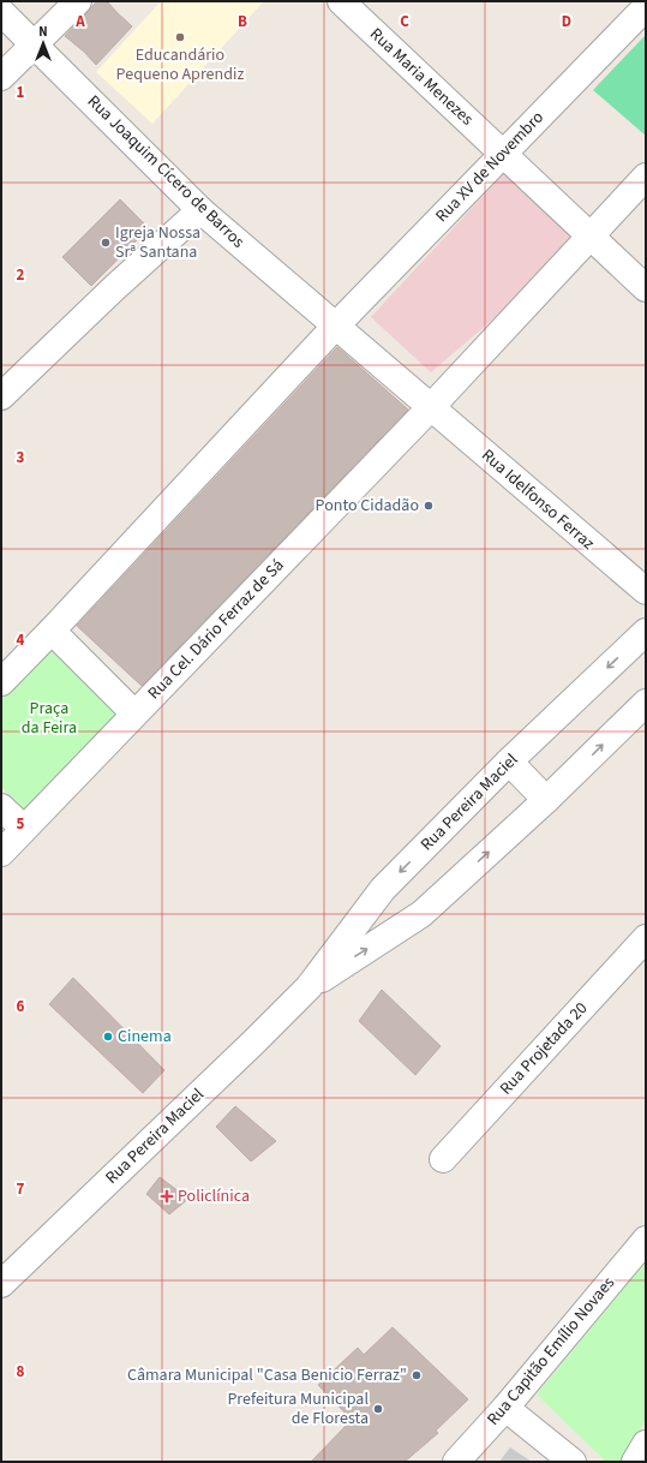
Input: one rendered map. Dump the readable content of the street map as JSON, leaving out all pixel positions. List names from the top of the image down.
{
  "streets": {
    "street": [
      "Rua Maria Menezes",
      "Rua XV de Novembro",
      "Rua Joaquim Cícero de Barros",
      "Rua Idelfonso Ferraz",
      "Rua Cel. Dário Ferraz de Sá",
      "Rua Pereira Maciel",
      "Rua Projetada 20",
      "Rua Capitão Emílio Novaes"
    ]
  },
  "crossings": [
    ["Rua Maria Menezes", "Rua XV de Novembro"],
    ["Rua XV de Novembro", "Rua Joaquim Cícero de Barros"],
    ["Rua Joaquim Cícero de Barros", "Rua Idelfonso Ferraz"],
    ["Rua Joaquim Cícero de Barros", "Rua Cel. Dário Ferraz de Sá"],
    ["Rua Idelfonso Ferraz", "Rua Cel. Dário Ferraz de Sá"]
  ],
  "parks": ["Praça da Feira"],
  "places": {
    "other": [
      "Educandário Pequeno Aprendiz",
      "Igreja Nossa Srª Santana",
      "Ponto Cidadão",
      "Cinema",
      "Câmara Municipal \"Casa Benicio Ferraz\"",
      "Prefeitura Municipal de Floresta"
    ],
    "health": ["Policlínica"]
  },
  "north": "top",
  "grid": {
    "columns": [
      "A",
      "B",
      "C",
      "D"
    ],
    "rows": [
      "1",
      "2",
      "3",
      "4",
      "5",
      "6",
      "7",
      "8"
    ]
  }
}
